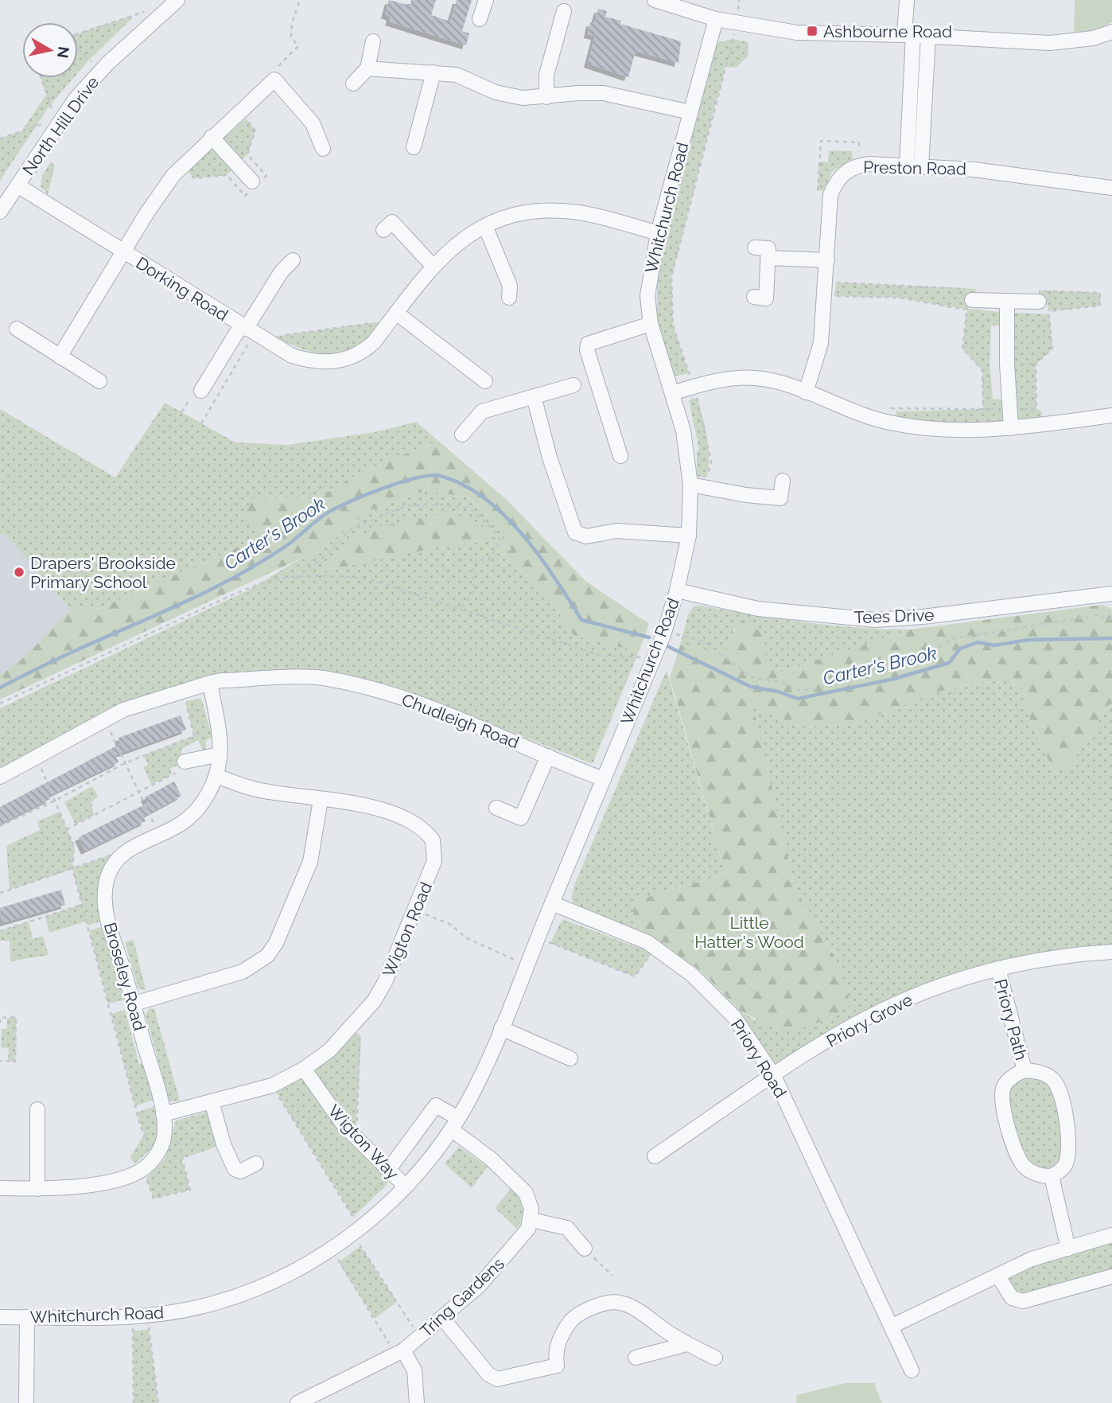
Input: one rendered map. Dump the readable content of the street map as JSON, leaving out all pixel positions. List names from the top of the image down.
{
  "streets": {
    "street": [
      "North Hill Drive",
      "Preston Road",
      "Whitchurch Road",
      "Dorking Road",
      "Tees Drive",
      "Chudleigh Road",
      "Wigton Road",
      "Broseley Road",
      "Priory Path",
      "Priory Grove",
      "Priory Road",
      "Wigton Way",
      "Tring Gardens"
    ]
  },
  "crossings": [
    ["North Hill Drive", "Dorking Road"],
    ["Whitchurch Road", "Dorking Road"],
    ["Whitchurch Road", "Tees Drive"],
    ["Whitchurch Road", "Chudleigh Road"],
    ["Whitchurch Road", "Priory Road"],
    ["Whitchurch Road", "Wigton Way"],
    ["Chudleigh Road", "Broseley Road"],
    ["Wigton Road", "Broseley Road"],
    ["Wigton Road", "Wigton Way"],
    ["Priory Path", "Priory Grove"],
    ["Priory Grove", "Priory Road"]
  ],
  "water": ["Carter's Brook"],
  "parks": ["Little Hatter's Wood"],
  "places": {
    "transit": ["Ashbourne Road"],
    "other": ["Drapers' Brookside Primary School"]
  },
  "north": "right"
}
